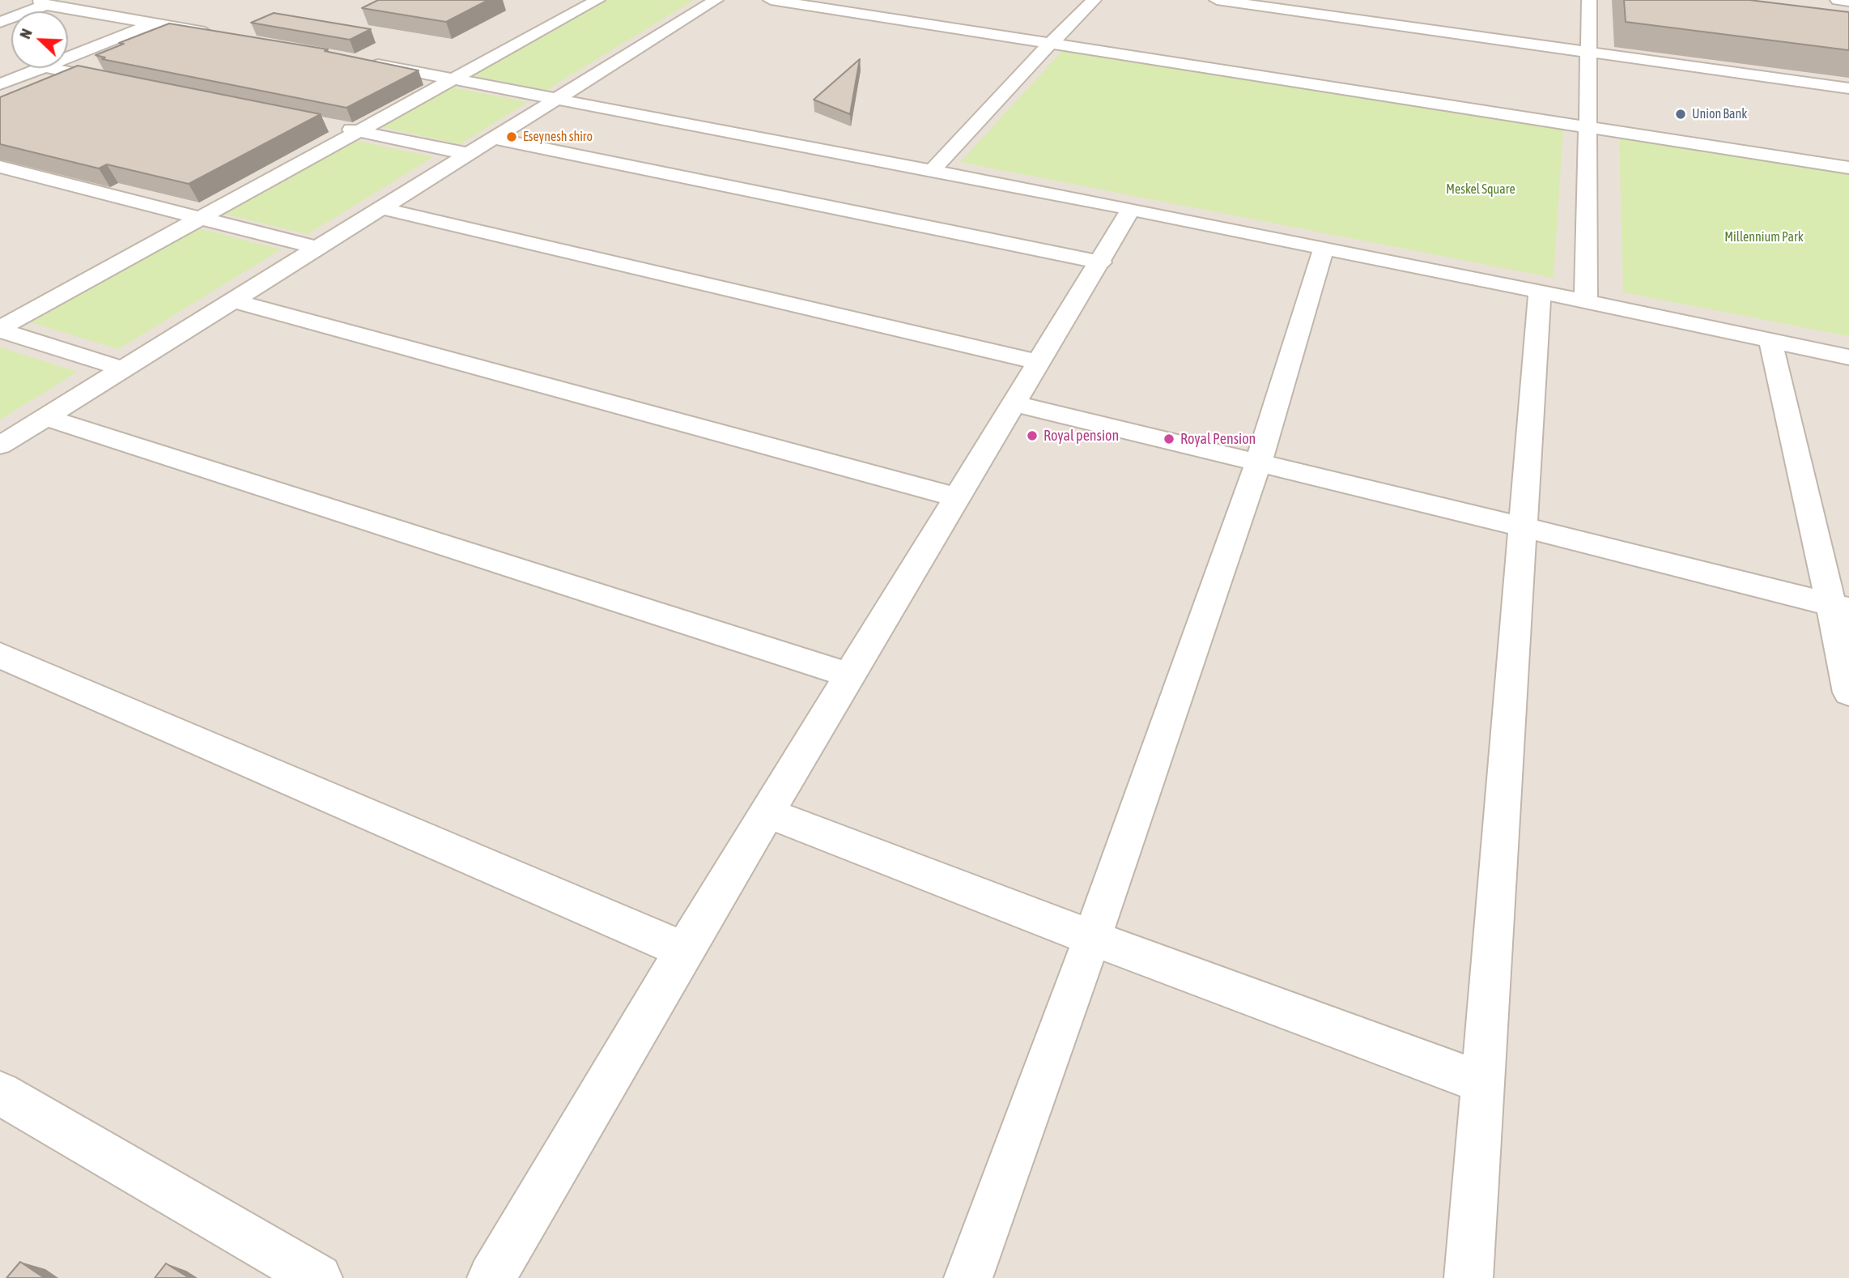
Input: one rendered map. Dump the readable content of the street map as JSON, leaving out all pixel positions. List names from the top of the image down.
{
  "parks": ["Meskel Square", "Millennium Park"],
  "places": [
    "Union Bank",
    "Eseynesh shiro",
    "Royal pension",
    "Royal Pension"
  ],
  "north": "top left"
}
